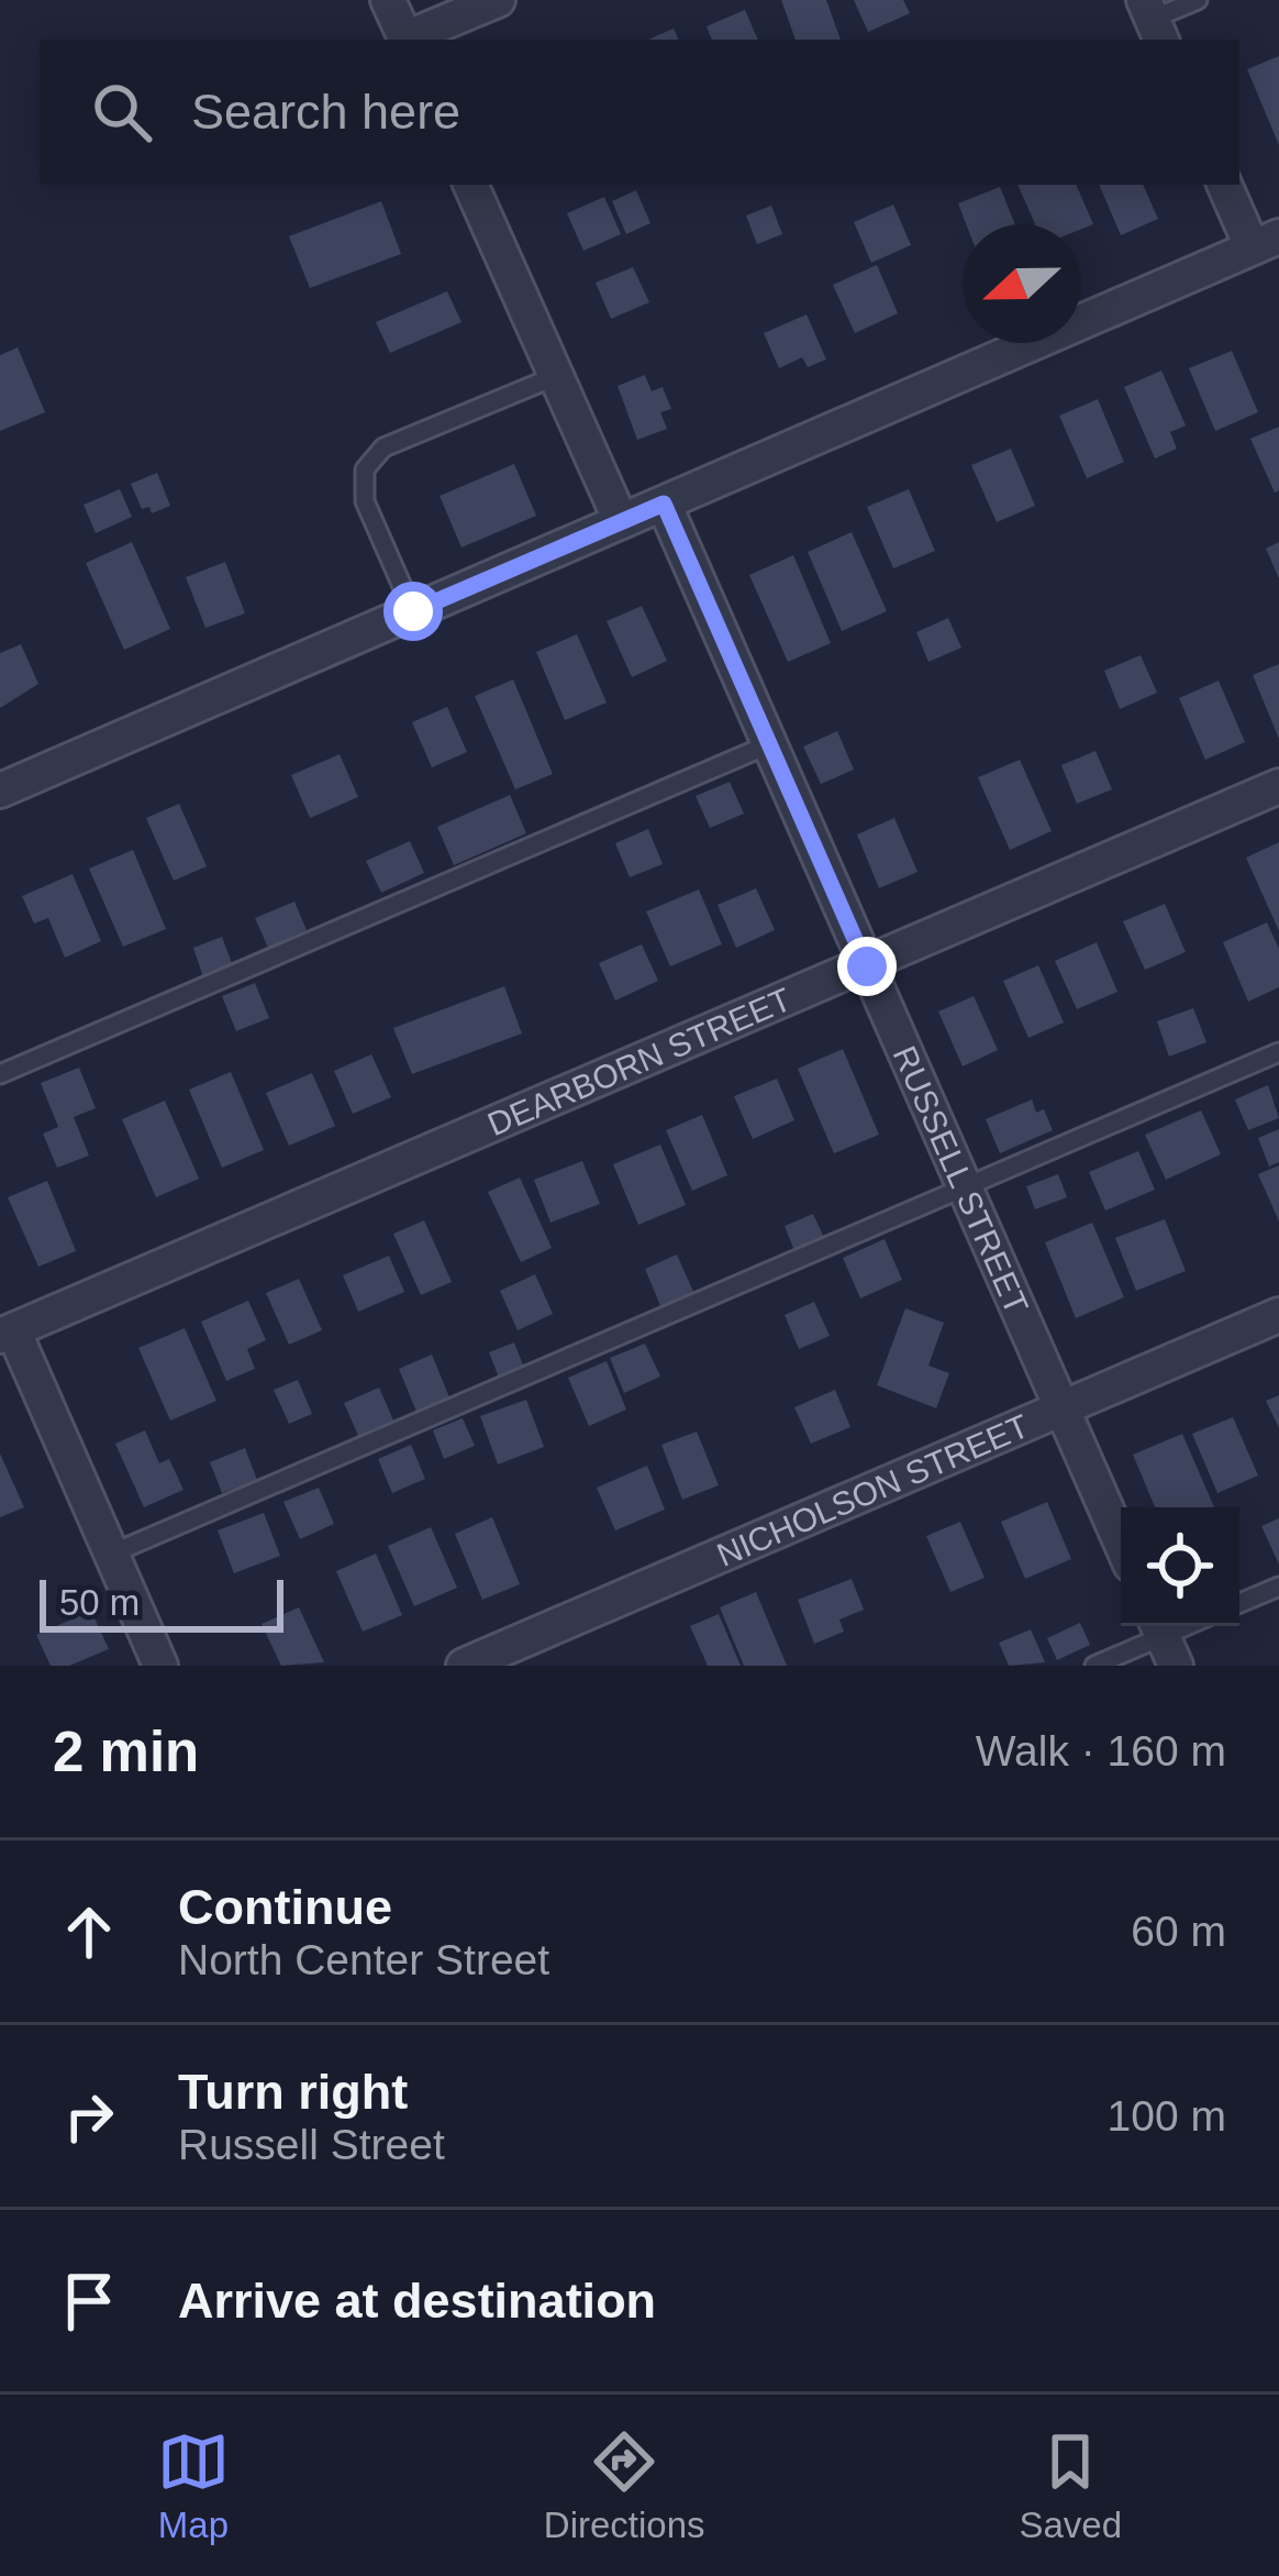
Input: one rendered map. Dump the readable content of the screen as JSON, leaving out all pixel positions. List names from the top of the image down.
{
  "streets": {
    "street": ["DEARBORN STREET", "RUSSELL STREET", "NICHOLSON STREET"]
  },
  "crossings": [
    ["DEARBORN STREET", "RUSSELL STREET"],
    ["RUSSELL STREET", "NICHOLSON STREET"]
  ],
  "scale_bar": "50 m",
  "north": "left",
  "page": {
    "search": "Search here",
    "scale": "50 m",
    "heading": ["2 min", "Walk · 160 m"],
    "list": [
      ["Continue", "North Center Street", "60 m"],
      ["Turn right", "Russell Street", "100 m"],
      "Arrive at destination"
    ],
    "nav": ["Map", "Directions", "Saved"]
  }
}
